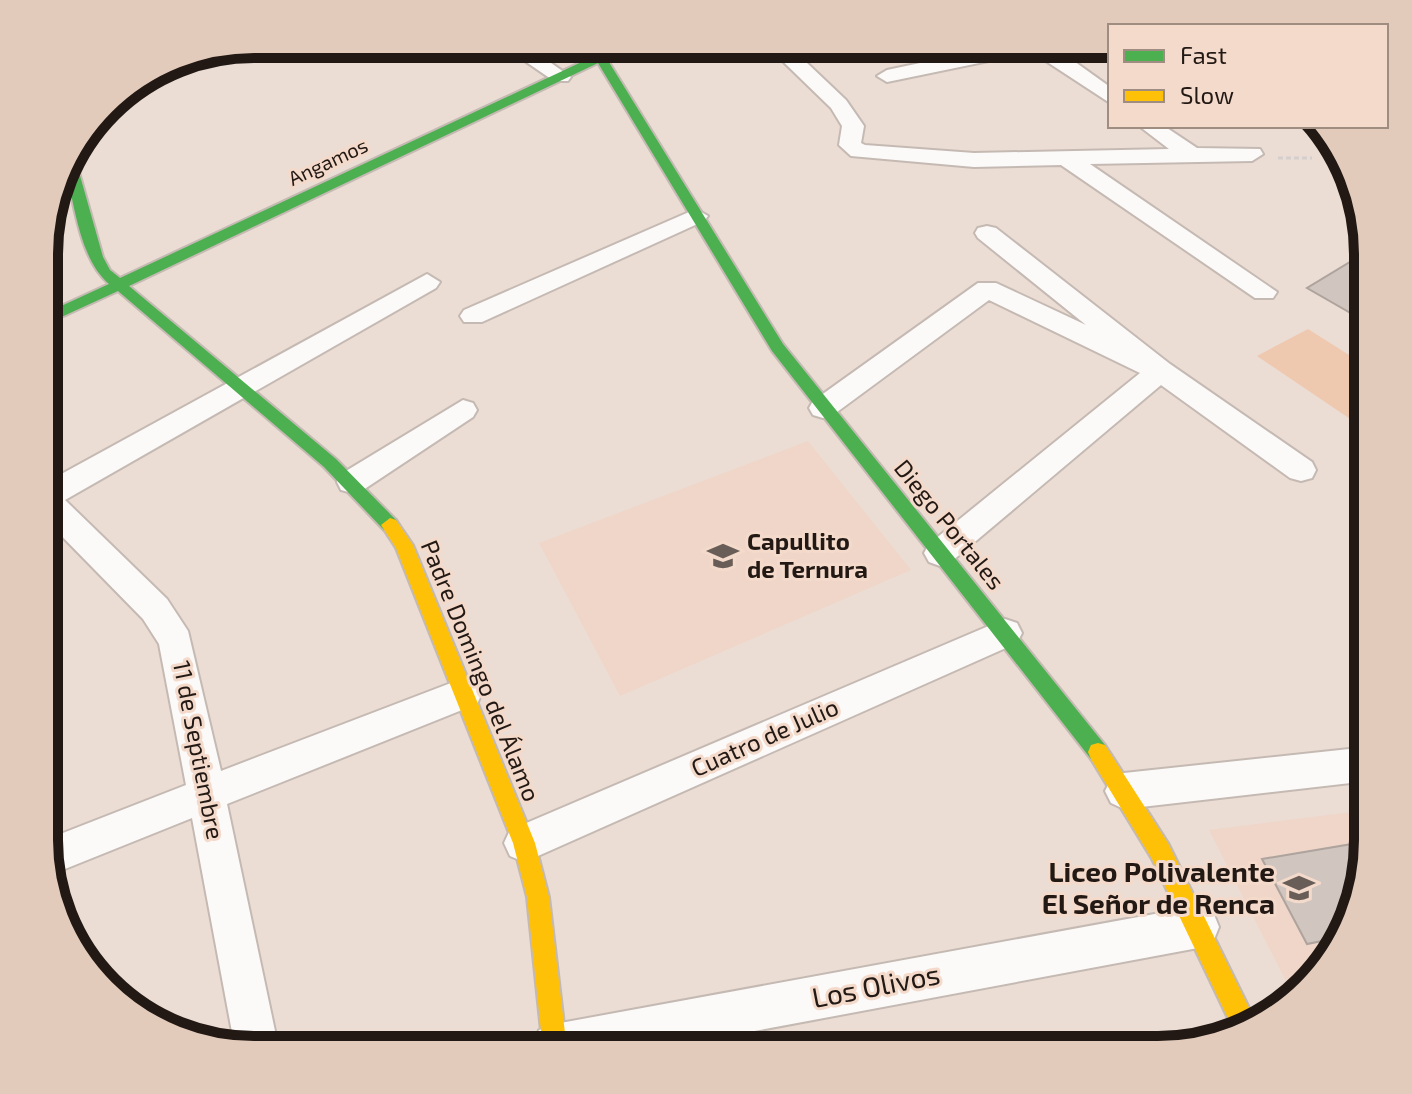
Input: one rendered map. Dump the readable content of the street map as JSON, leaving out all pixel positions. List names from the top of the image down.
{
  "streets": {
    "street": [
      "Angamos",
      "Diego Portales",
      "Padre Domingo del Álamo",
      "Cuatro de Julio",
      "11 de Septiembre",
      "Los Olivos"
    ]
  },
  "crossings": [
    ["Angamos", "Diego Portales"],
    ["Angamos", "Padre Domingo del Álamo"],
    ["Diego Portales", "Cuatro de Julio"],
    ["Diego Portales", "Los Olivos"],
    ["Padre Domingo del Álamo", "Cuatro de Julio"]
  ],
  "places": {
    "school or university": ["Capullito de Ternura", "Liceo Polivalente El Señor de Renca"]
  },
  "legend": ["Fast", "Slow"]
}
